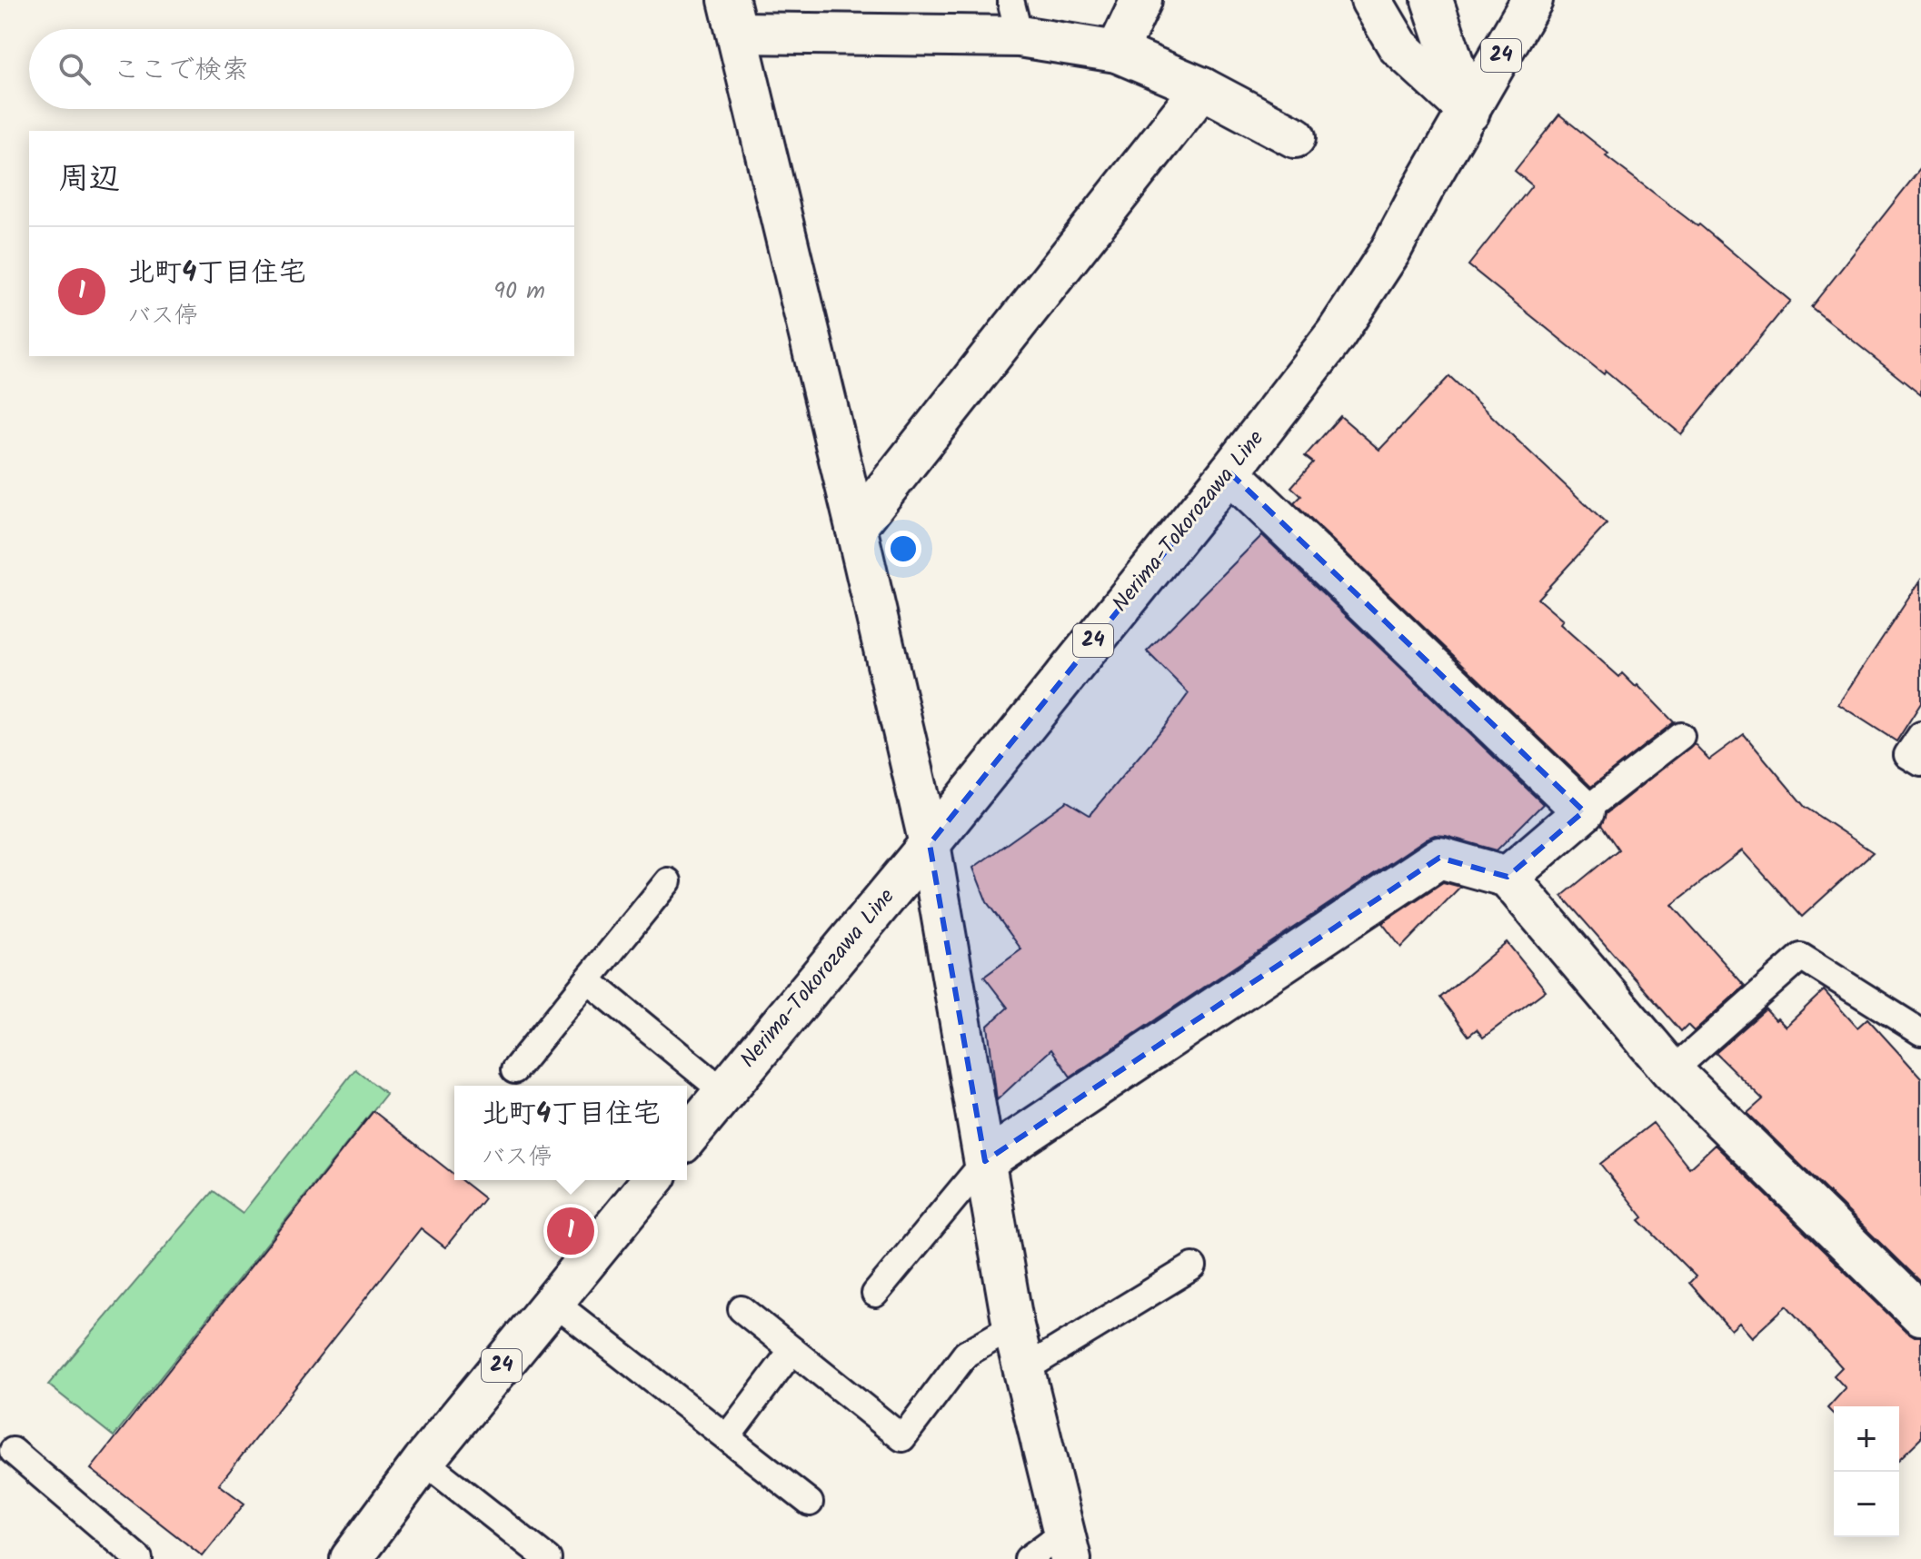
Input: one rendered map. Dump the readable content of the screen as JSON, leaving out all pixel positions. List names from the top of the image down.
{
  "streets": {
    "street": ["24", "Nerima-Tokorozawa Line"]
  },
  "crossings": [
    ["24", "Nerima-Tokorozawa Line"]
  ],
  "page": {
    "search": "ここで検索",
    "heading": "周辺",
    "list": [
      {
        "mark": "1",
        "name": "北町4丁目住宅",
        "note": "バス停",
        "value": "90 m"
      }
    ],
    "popup": ["北町4丁目住宅", "バス停"],
    "pins": "1",
    "map_buttons": ["+", "−"]
  }
}
